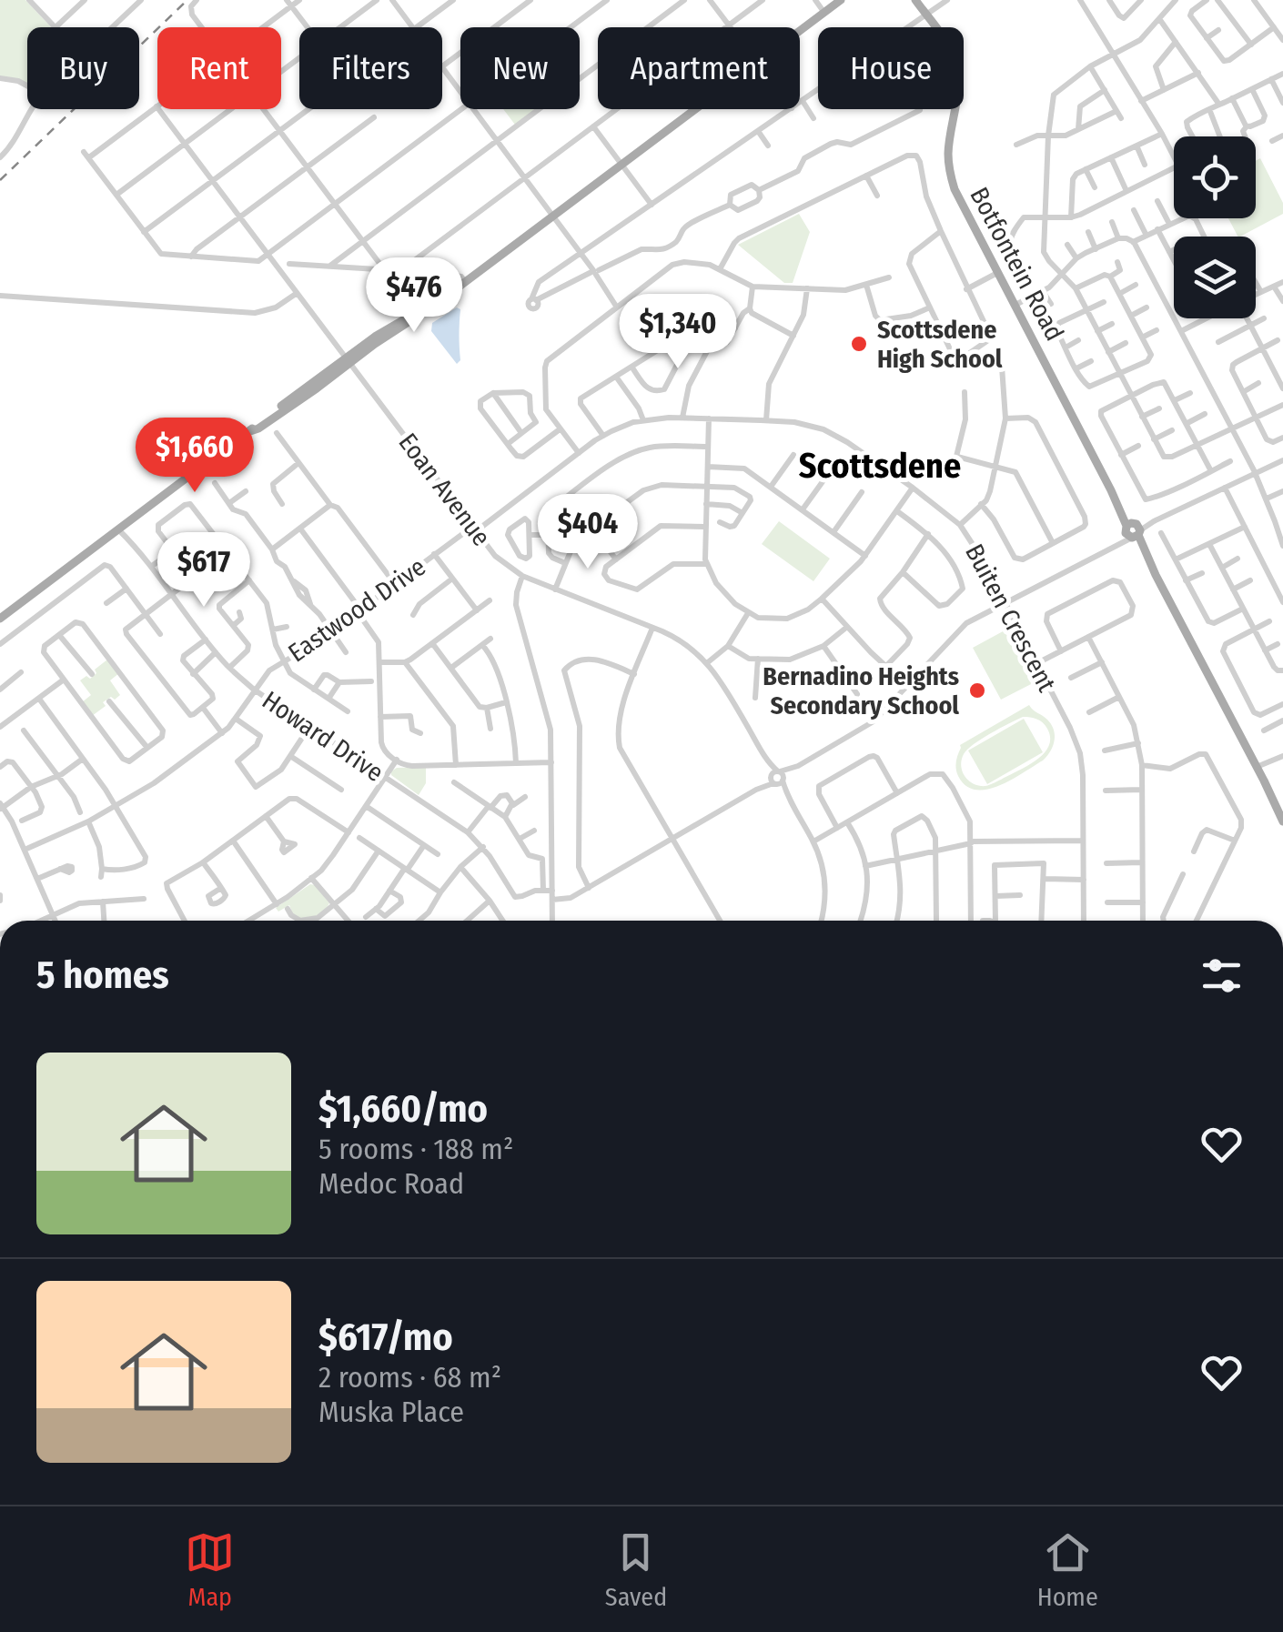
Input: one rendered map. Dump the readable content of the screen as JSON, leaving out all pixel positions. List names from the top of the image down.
{
  "streets": {
    "main road": ["Botfontein Road"],
    "street": [
      "Eoan Avenue",
      "Eastwood Drive",
      "Buiten Crescent",
      "Howard Drive"
    ]
  },
  "crossings": [
    ["Eoan Avenue", "Eastwood Drive"],
    ["Eoan Avenue", "Buiten Crescent"],
    ["Eastwood Drive", "Buiten Crescent"],
    ["Eastwood Drive", "Howard Drive"]
  ],
  "districts": ["Scottsdene"],
  "places": ["Scottsdene High School", "Bernadino Heights Secondary School"],
  "page": {
    "chip": [
      "Buy",
      "Rent",
      "Filters",
      "New",
      "Apartment",
      "House"
    ],
    "price": [
      "$476",
      "$1,340",
      "$1,660",
      "$404",
      "$617"
    ],
    "heading": "5 homes",
    "list": [
      {
        "name": "$1,660/mo",
        "note": "5 rooms · 188 m² · Medoc Road"
      },
      {
        "name": "$617/mo",
        "note": "2 rooms · 68 m² · Muska Place"
      }
    ],
    "tabs": ["Map", "Saved", "Home"]
  }
}
